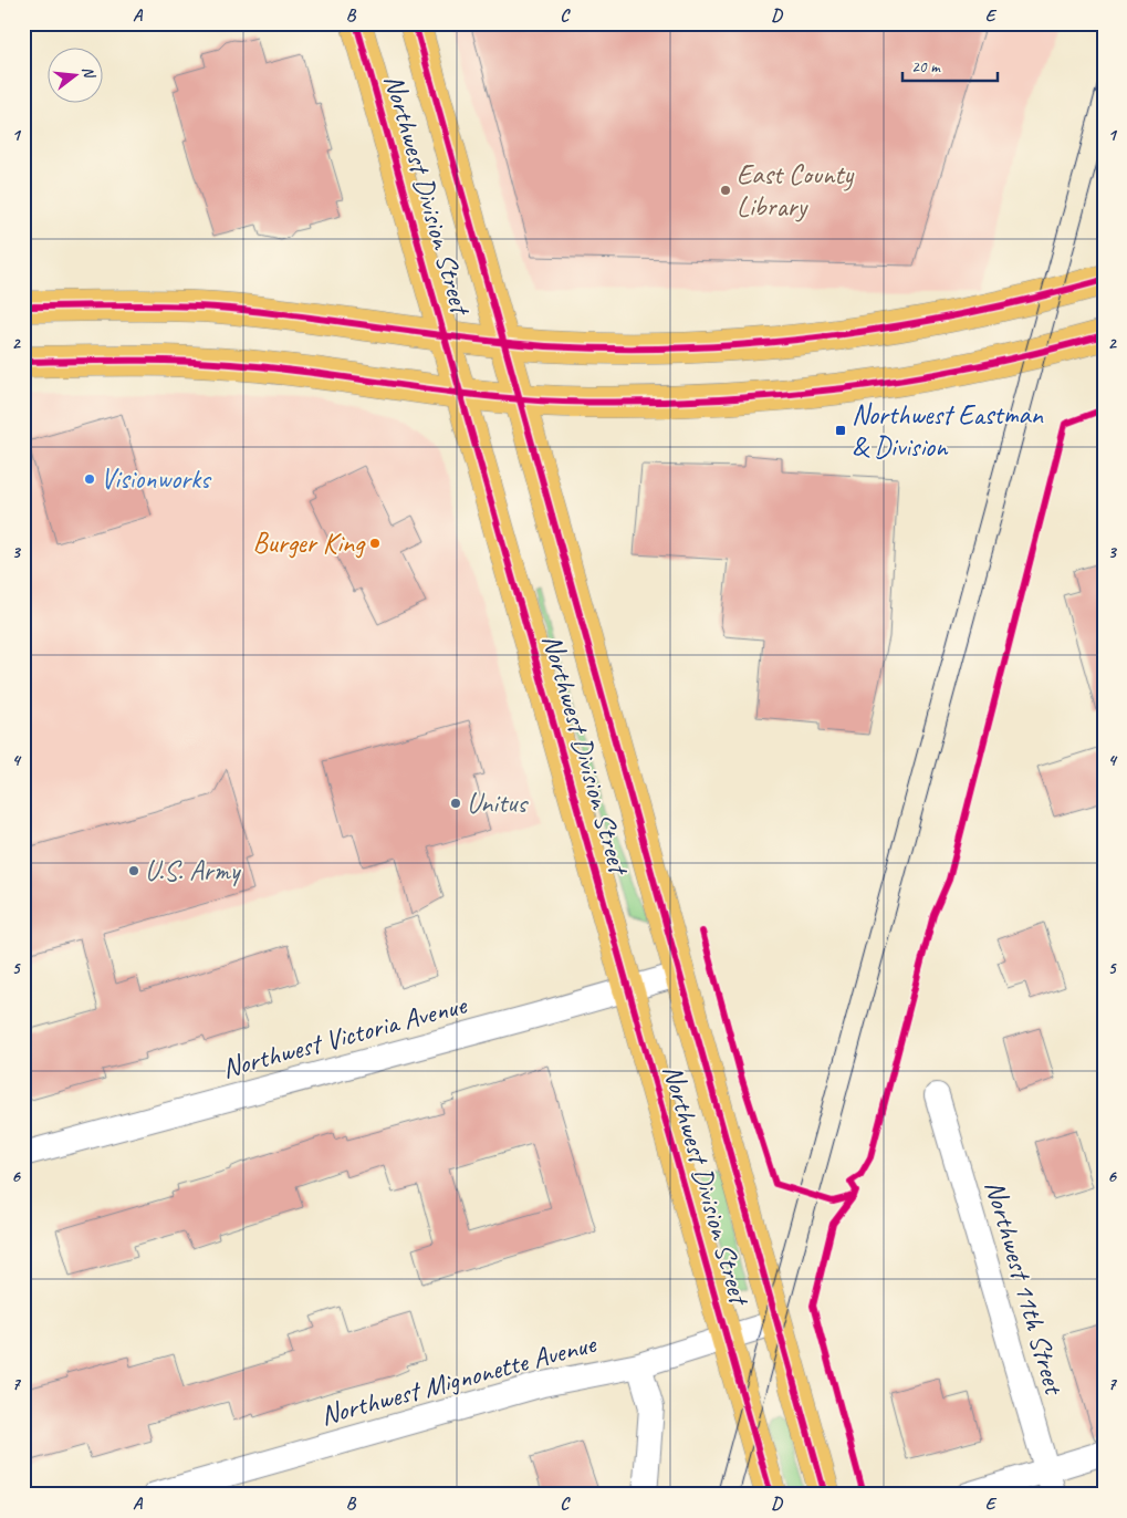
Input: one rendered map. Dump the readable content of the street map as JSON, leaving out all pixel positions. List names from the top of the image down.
{
  "streets": {
    "main road": ["Northwest Division Street"],
    "street": ["Northwest Victoria Avenue", "Northwest 11th Street", "Northwest Mignonette Avenue"]
  },
  "crossings": [
    ["Northwest Division Street", "Northwest Victoria Avenue"],
    ["Northwest Division Street", "Northwest Mignonette Avenue"]
  ],
  "places": {
    "other": [
      "East County Library",
      "Visionworks",
      "Burger King",
      "Unitus",
      "U.S. Army"
    ],
    "transit": ["Northwest Eastman & Division"]
  },
  "scale_bar": "20 m",
  "north": "right",
  "grid": {
    "columns": [
      "A",
      "B",
      "C",
      "D",
      "E"
    ],
    "rows": [
      "1",
      "2",
      "3",
      "4",
      "5",
      "6",
      "7"
    ]
  }
}
